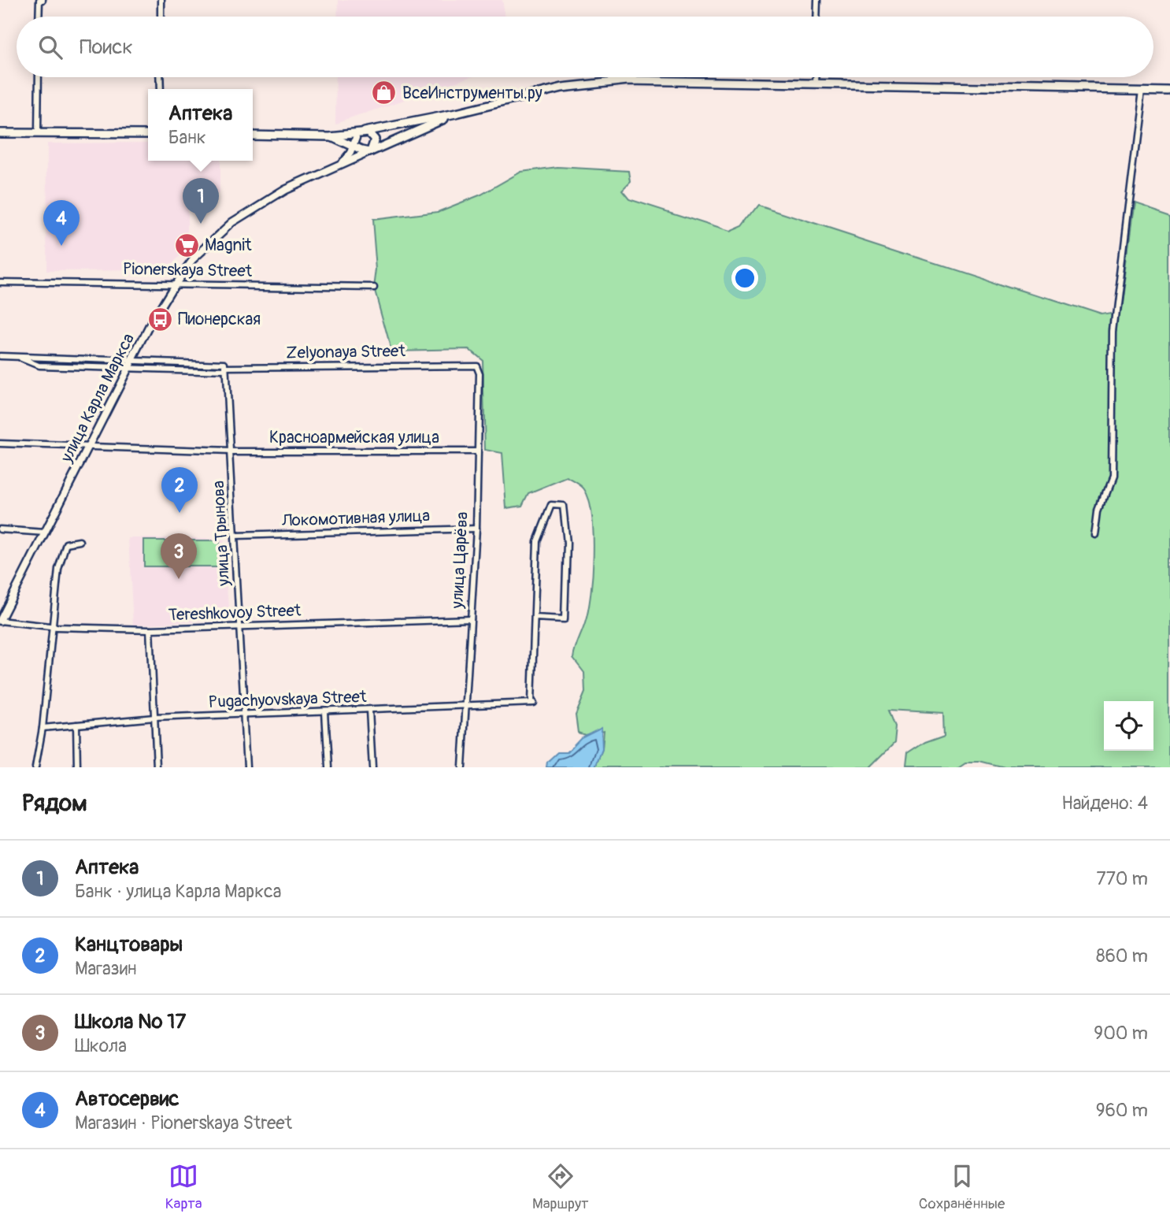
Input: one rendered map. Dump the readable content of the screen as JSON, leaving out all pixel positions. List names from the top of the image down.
{
  "streets": {
    "main road": ["улица Карла Маркса"],
    "street": [
      "Pionerskaya Street",
      "Zelyonaya Street",
      "Красноармейская улица",
      "Локомотивная улица",
      "улица Трынова",
      "улица Царёва",
      "Tereshkovoy Street",
      "Pugachyovskaya Street"
    ]
  },
  "crossings": [
    ["Pionerskaya Street", "улица Карла Маркса"],
    ["Zelyonaya Street", "улица Карла Маркса"],
    ["Zelyonaya Street", "улица Трынова"],
    ["Zelyonaya Street", "улица Царёва"],
    ["улица Карла Маркса", "Красноармейская улица"],
    ["улица Карла Маркса", "Tereshkovoy Street"],
    ["Красноармейская улица", "улица Трынова"],
    ["Красноармейская улица", "улица Царёва"],
    ["Локомотивная улица", "улица Трынова"],
    ["Локомотивная улица", "улица Царёва"],
    ["улица Трынова", "Tereshkovoy Street"],
    ["улица Трынова", "Pugachyovskaya Street"],
    ["улица Царёва", "Tereshkovoy Street"],
    ["улица Царёва", "Pugachyovskaya Street"]
  ],
  "places": {
    "shop": ["ВсеИнструменты.ру"],
    "supermarket": ["Magnit"],
    "bus stop": ["Пионерская"]
  },
  "page": {
    "search": "Поиск",
    "popup": ["Аптека", "Банк"],
    "pins": [
      "1",
      "4",
      "2",
      "3"
    ],
    "heading": ["Рядом", "Найдено: 4"],
    "list": [
      {
        "mark": "1",
        "name": "Аптека",
        "note": "Банк · улица Карла Маркса",
        "value": "770 m"
      },
      {
        "mark": "2",
        "name": "Канцтовары",
        "note": "Магазин",
        "value": "860 m"
      },
      {
        "mark": "3",
        "name": "Школа № 17",
        "note": "Школа",
        "value": "900 m"
      },
      {
        "mark": "4",
        "name": "Автосервис",
        "note": "Магазин · Pionerskaya Street",
        "value": "960 m"
      }
    ],
    "nav": ["Карта", "Маршрут", "Сохранённые"]
  }
}
